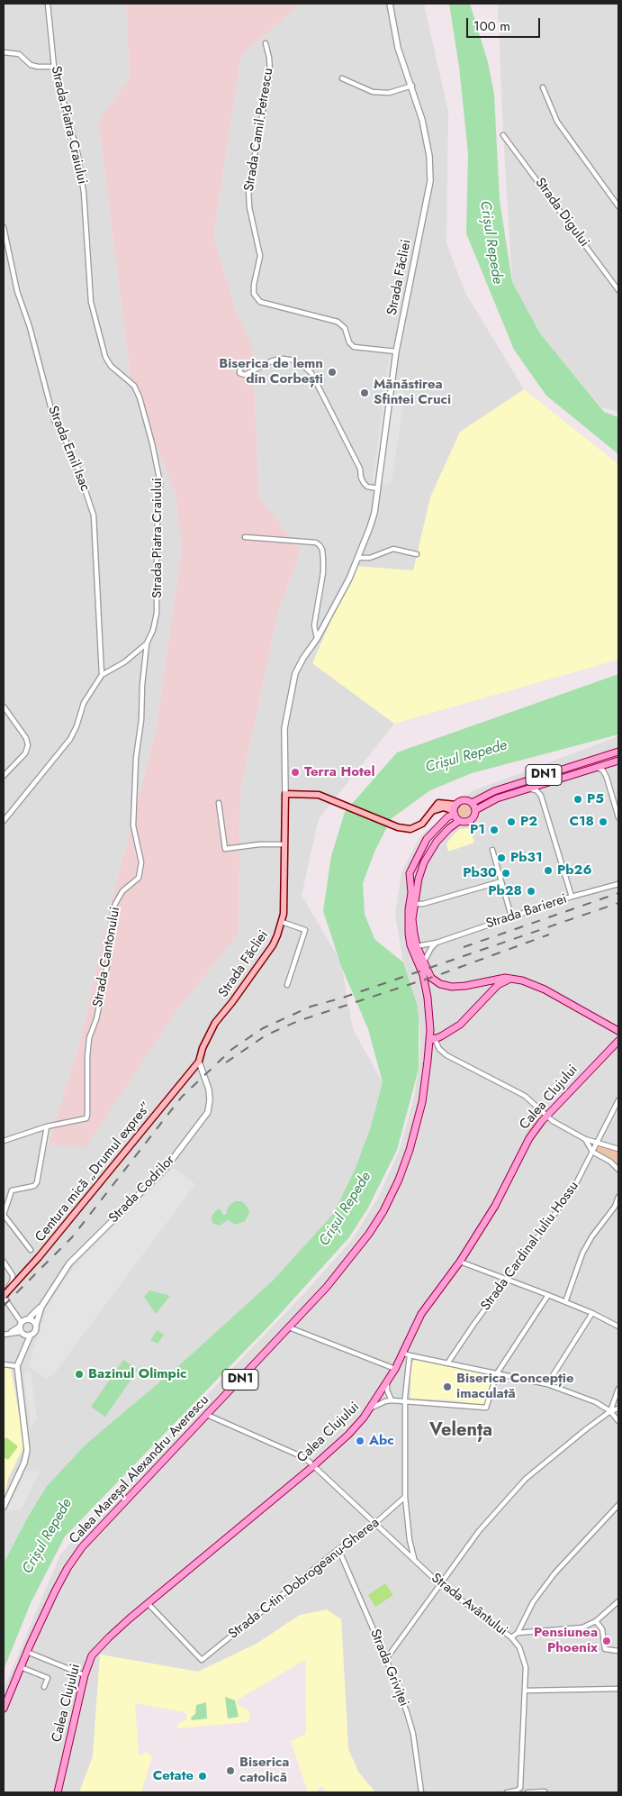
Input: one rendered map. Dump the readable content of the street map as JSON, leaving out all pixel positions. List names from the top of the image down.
{
  "streets": {
    "main road": [
      "Strada Făcliei",
      "DN1",
      "Calea Clujului",
      "Centura mică „Drumul expres”",
      "Calea Mareșal Alexandru Averescu"
    ],
    "street": [
      "Strada Piatra Craiului",
      "Strada Camil Petrescu",
      "Strada Digului",
      "Strada Emil Isac",
      "Strada Barierei",
      "Strada Cantonului",
      "Strada Codrilor",
      "Strada Cardinal Iuliu Hossu",
      "Strada C-tin Dobrogeanu-Gherea",
      "Strada Avântului",
      "Strada Griviței"
    ]
  },
  "crossings": [
    ["Strada Piatra Craiului", "Strada Emil Isac"],
    ["Strada Piatra Craiului", "Strada Cantonului"],
    ["Strada Camil Petrescu", "Strada Făcliei"],
    ["Strada Făcliei", "Centura mică „Drumul expres”"],
    ["Strada Făcliei", "Strada Codrilor"],
    ["DN1", "Strada Barierei"],
    ["DN1", "Calea Mareșal Alexandru Averescu"],
    ["Calea Clujului", "Strada C-tin Dobrogeanu-Gherea"],
    ["Calea Clujului", "Strada Avântului"],
    ["Centura mică „Drumul expres”", "Strada Codrilor"],
    ["Calea Mareșal Alexandru Averescu", "Strada Avântului"],
    ["Strada C-tin Dobrogeanu-Gherea", "Strada Avântului"],
    ["Strada C-tin Dobrogeanu-Gherea", "Strada Griviței"]
  ],
  "districts": ["Velența"],
  "water": ["Crișul Repede"],
  "places": [
    "Biserica de lemn din Corbești",
    "Mănăstirea Sfintei Cruci",
    "Terra Hotel",
    "P5",
    "P2",
    "C18",
    "P1",
    "Pb31",
    "Pb26",
    "Pb30",
    "Pb28",
    "Bazinul Olimpic",
    "Biserica Concepție imaculată",
    "Abc",
    "Pensiunea Phoenix",
    "Biserica catolică",
    "Cetate"
  ],
  "scale_bar": "100 m"
}
